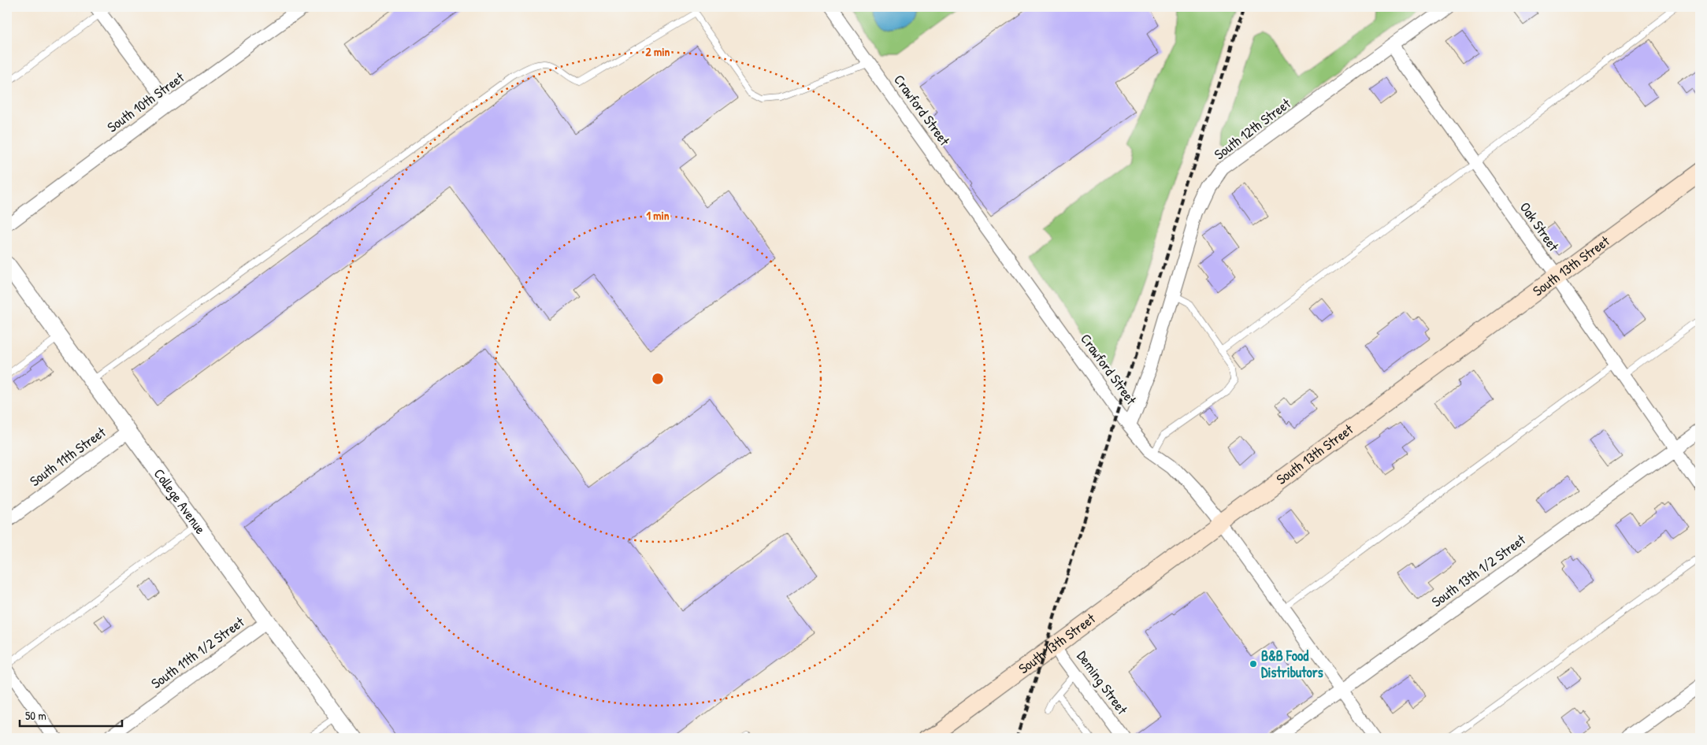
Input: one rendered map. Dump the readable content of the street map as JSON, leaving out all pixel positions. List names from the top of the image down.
{
  "streets": {
    "main road": ["South 13th Street"],
    "street": [
      "South 10th Street",
      "Crawford Street",
      "South 12th Street",
      "Oak Street",
      "South 11th Street",
      "College Avenue",
      "South 13th 1/2 Street",
      "South 11th 1/2 Street",
      "Deming Street"
    ]
  },
  "crossings": [
    ["Crawford Street", "South 12th Street"],
    ["Crawford Street", "South 13th Street"],
    ["Crawford Street", "South 13th 1/2 Street"],
    ["South 12th Street", "Oak Street"],
    ["Oak Street", "South 13th Street"],
    ["Oak Street", "South 13th 1/2 Street"],
    ["South 13th Street", "Deming Street"],
    ["South 11th Street", "College Avenue"],
    ["College Avenue", "South 11th 1/2 Street"]
  ],
  "places": ["B&B Food Distributors"],
  "scale_bar": "50 m",
  "rings": ["2 min", "1 min"]
}
